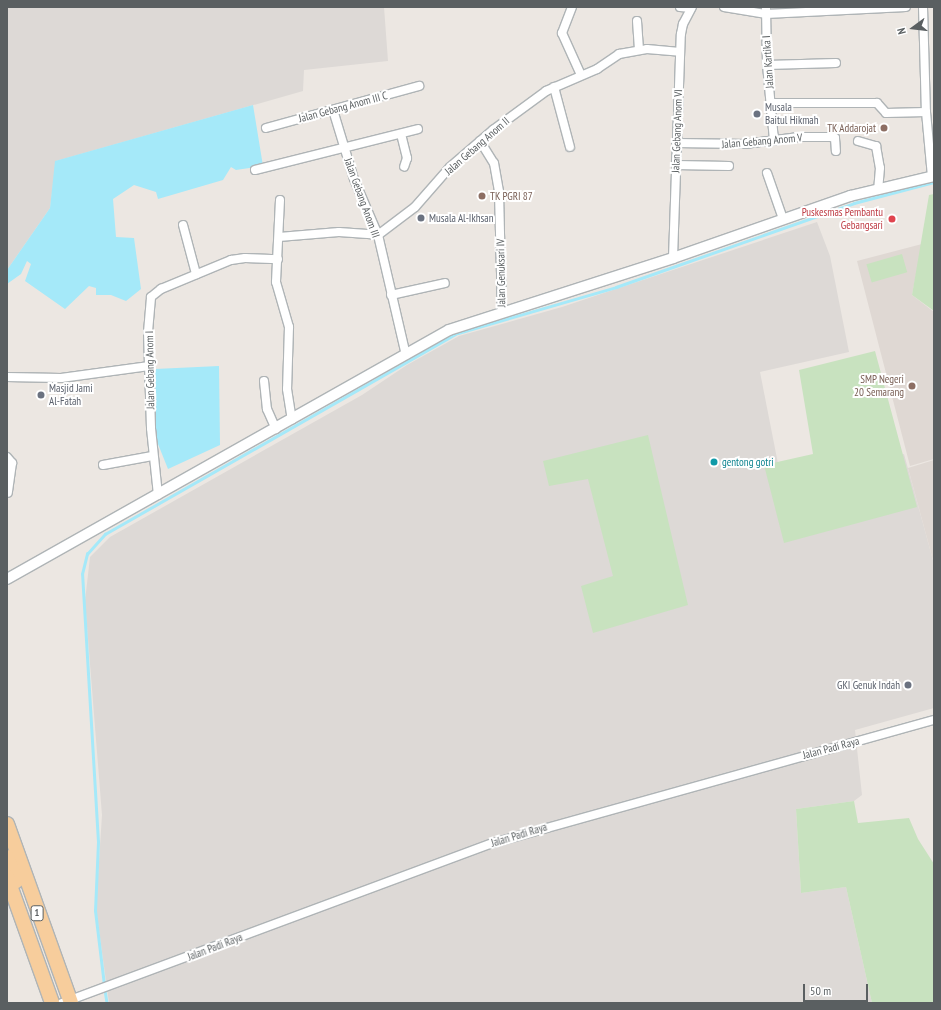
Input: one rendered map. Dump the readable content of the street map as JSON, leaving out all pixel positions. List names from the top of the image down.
{
  "streets": {
    "highway": ["1"],
    "street": [
      "Jalan Kartika I",
      "Jalan Gebang Anom III C",
      "Jalan Gebang Anom VI",
      "Jalan Gebang Anom V",
      "Jalan Gebang Anom II",
      "Jalan Gebang Anom III",
      "Jalan Genuksari IV",
      "Jalan Gebang Anom I",
      "Jalan Padi Raya"
    ]
  },
  "crossings": [
    ["Jalan Kartika I", "Jalan Gebang Anom V"],
    ["Jalan Gebang Anom III C", "Jalan Gebang Anom III"],
    ["Jalan Gebang Anom VI", "Jalan Gebang Anom V"],
    ["Jalan Gebang Anom VI", "Jalan Gebang Anom II"],
    ["Jalan Gebang Anom II", "Jalan Gebang Anom III"],
    ["Jalan Gebang Anom II", "Jalan Genuksari IV"],
    ["Jalan Padi Raya", "1"]
  ],
  "places": [
    "Musala Baitul Hikmah",
    "TK Addarojat",
    "TK PGRI 87",
    "Musala Al-Ikhsan",
    "Puskesmas Pembantu Gebangsari",
    "SMP Negeri 20 Semarang",
    "Masjid Jami Al-Fatah",
    "gentong gotri",
    "GKI Genuk Indah"
  ],
  "scale_bar": "50 m",
  "north": "left"
}
